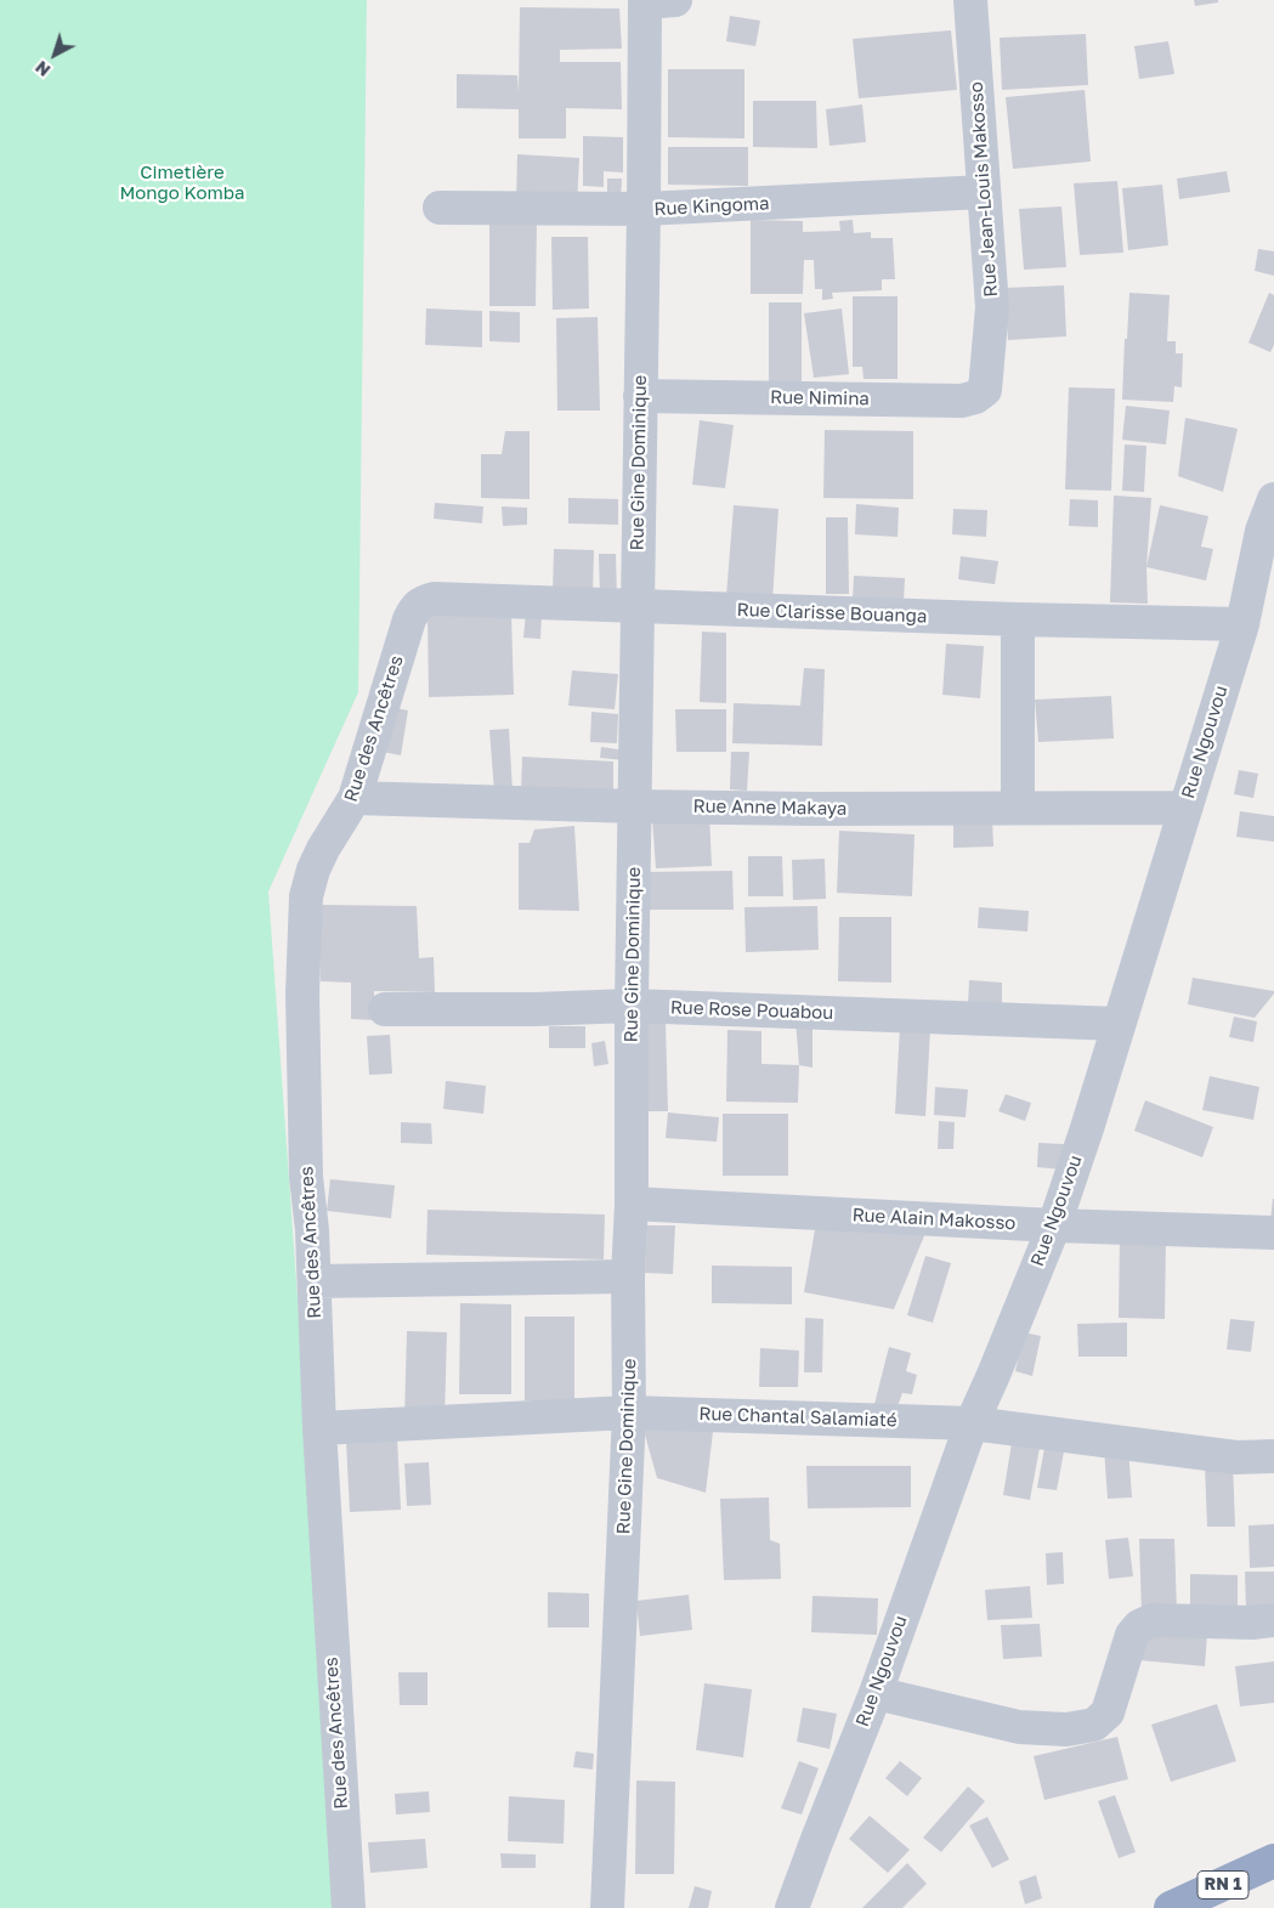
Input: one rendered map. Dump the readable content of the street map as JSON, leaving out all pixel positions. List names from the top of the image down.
{
  "streets": {
    "highway": ["RN 1"],
    "street": [
      "Rue Jean-Louis Makosso",
      "Rue Kingoma",
      "Rue Nimina",
      "Rue Gine Dominique",
      "Rue Clarisse Bouanga",
      "Rue des Ancêtres",
      "Rue Ngouvou",
      "Rue Anne Makaya",
      "Rue Rose Pouabou",
      "Rue Alain Makosso",
      "Rue Chantal Salamiaté"
    ]
  },
  "crossings": [
    ["Rue Jean-Louis Makosso", "Rue Kingoma"],
    ["Rue Jean-Louis Makosso", "Rue Nimina"],
    ["Rue Kingoma", "Rue Gine Dominique"],
    ["Rue Nimina", "Rue Gine Dominique"],
    ["Rue Gine Dominique", "Rue Clarisse Bouanga"],
    ["Rue Gine Dominique", "Rue Anne Makaya"],
    ["Rue Gine Dominique", "Rue Rose Pouabou"],
    ["Rue Gine Dominique", "Rue Alain Makosso"],
    ["Rue Gine Dominique", "Rue Chantal Salamiaté"],
    ["Rue Clarisse Bouanga", "Rue des Ancêtres"],
    ["Rue Clarisse Bouanga", "Rue Ngouvou"],
    ["Rue des Ancêtres", "Rue Anne Makaya"],
    ["Rue des Ancêtres", "Rue Chantal Salamiaté"],
    ["Rue Ngouvou", "Rue Anne Makaya"],
    ["Rue Ngouvou", "Rue Rose Pouabou"],
    ["Rue Ngouvou", "Rue Alain Makosso"],
    ["Rue Ngouvou", "Rue Chantal Salamiaté"]
  ],
  "parks": ["Cimetière Mongo Komba"],
  "north": "bottom left"
}
